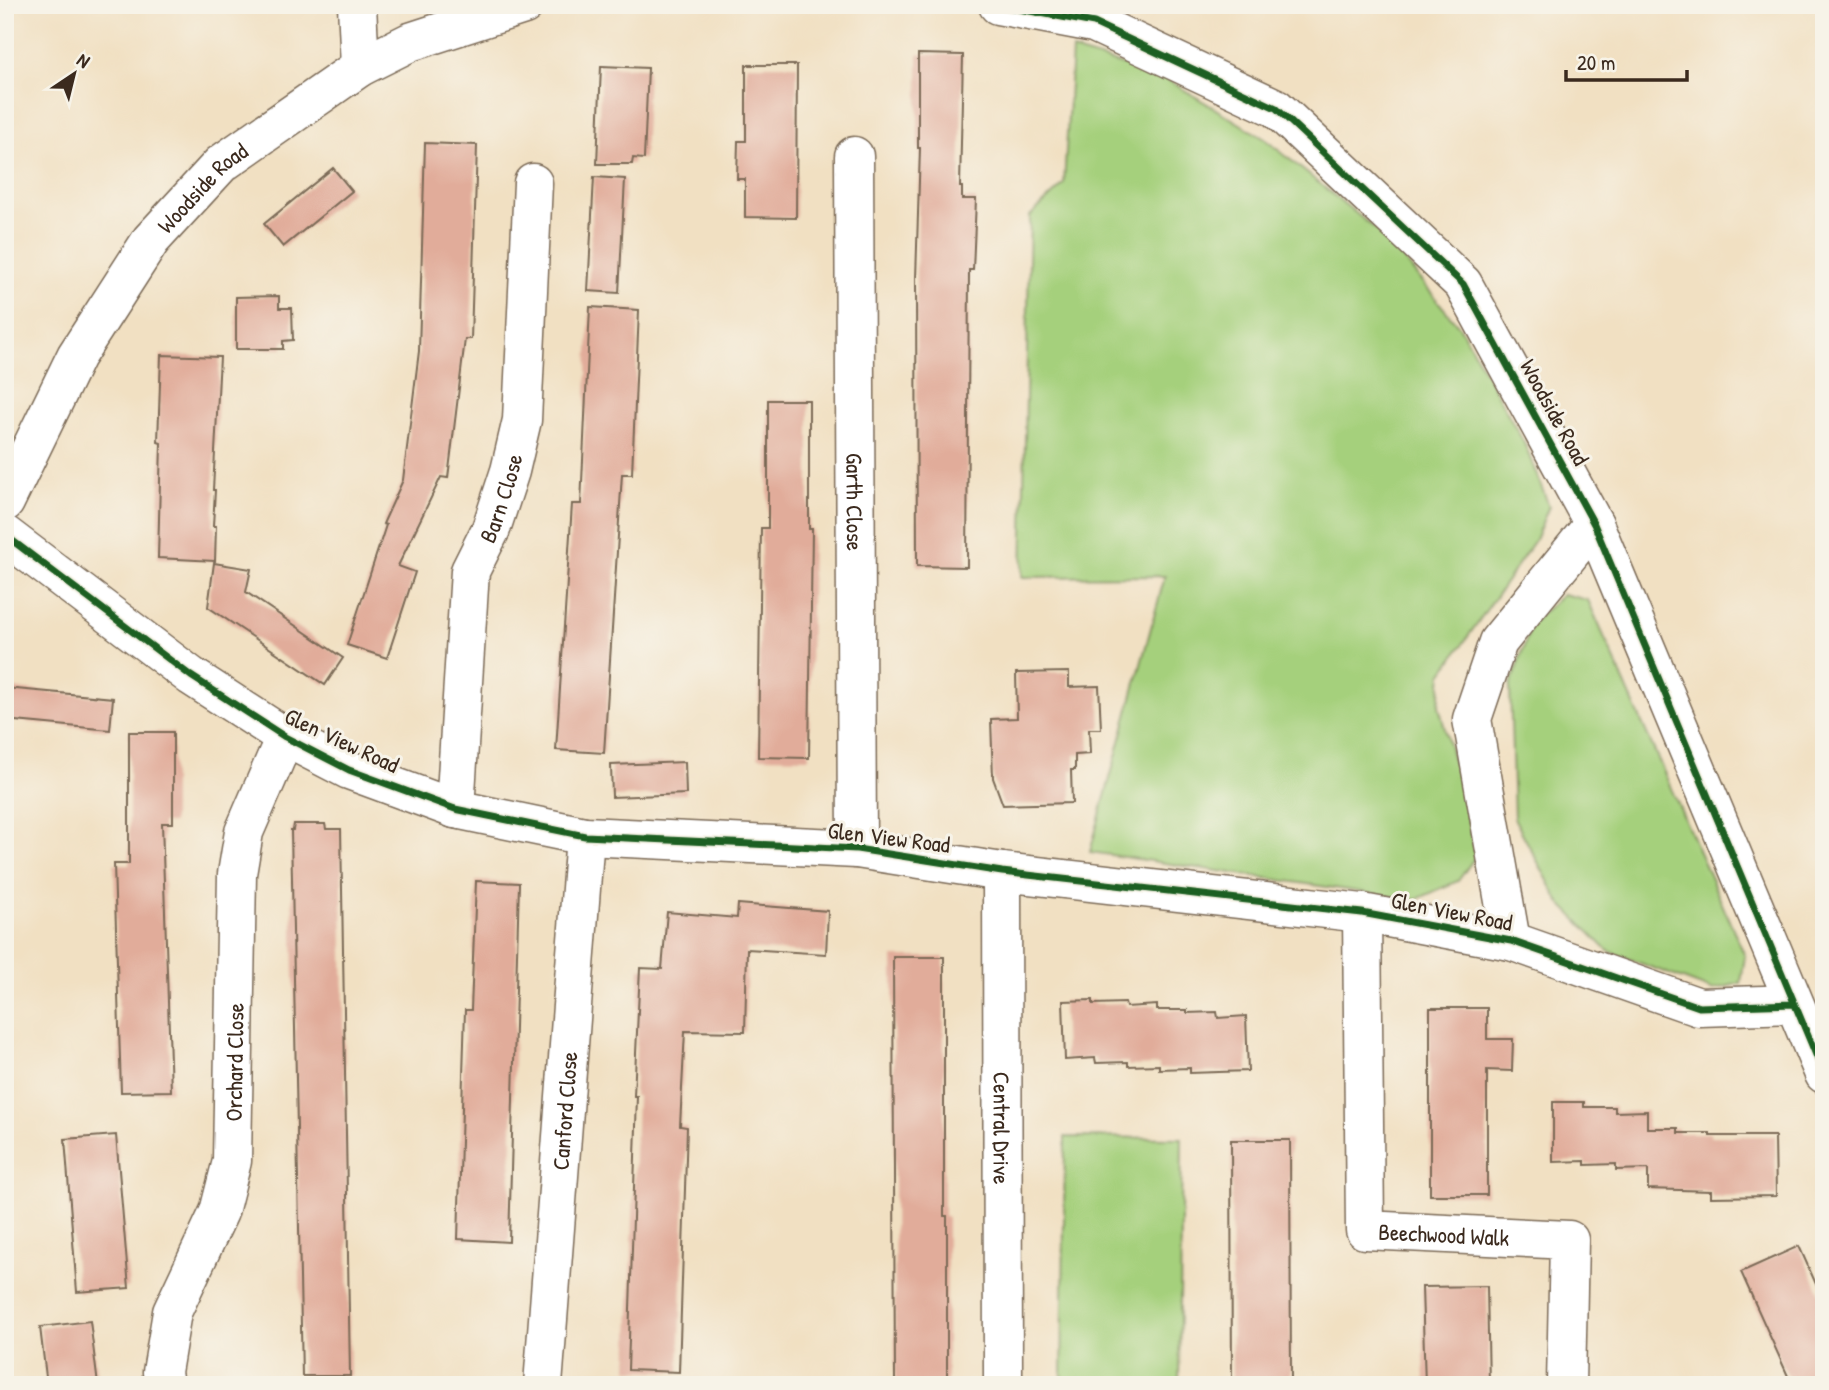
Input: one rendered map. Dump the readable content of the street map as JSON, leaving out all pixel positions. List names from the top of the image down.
{
  "streets": {
    "street": [
      "Woodside Road",
      "Barn Close",
      "Garth Close",
      "Glen View Road",
      "Orchard Close",
      "Canford Close",
      "Central Drive",
      "Beechwood Walk"
    ]
  },
  "crossings": [
    ["Woodside Road", "Glen View Road"],
    ["Barn Close", "Glen View Road"],
    ["Garth Close", "Glen View Road"],
    ["Glen View Road", "Orchard Close"],
    ["Glen View Road", "Canford Close"],
    ["Glen View Road", "Central Drive"],
    ["Glen View Road", "Beechwood Walk"]
  ],
  "scale_bar": "20 m",
  "north": "top right"
}
